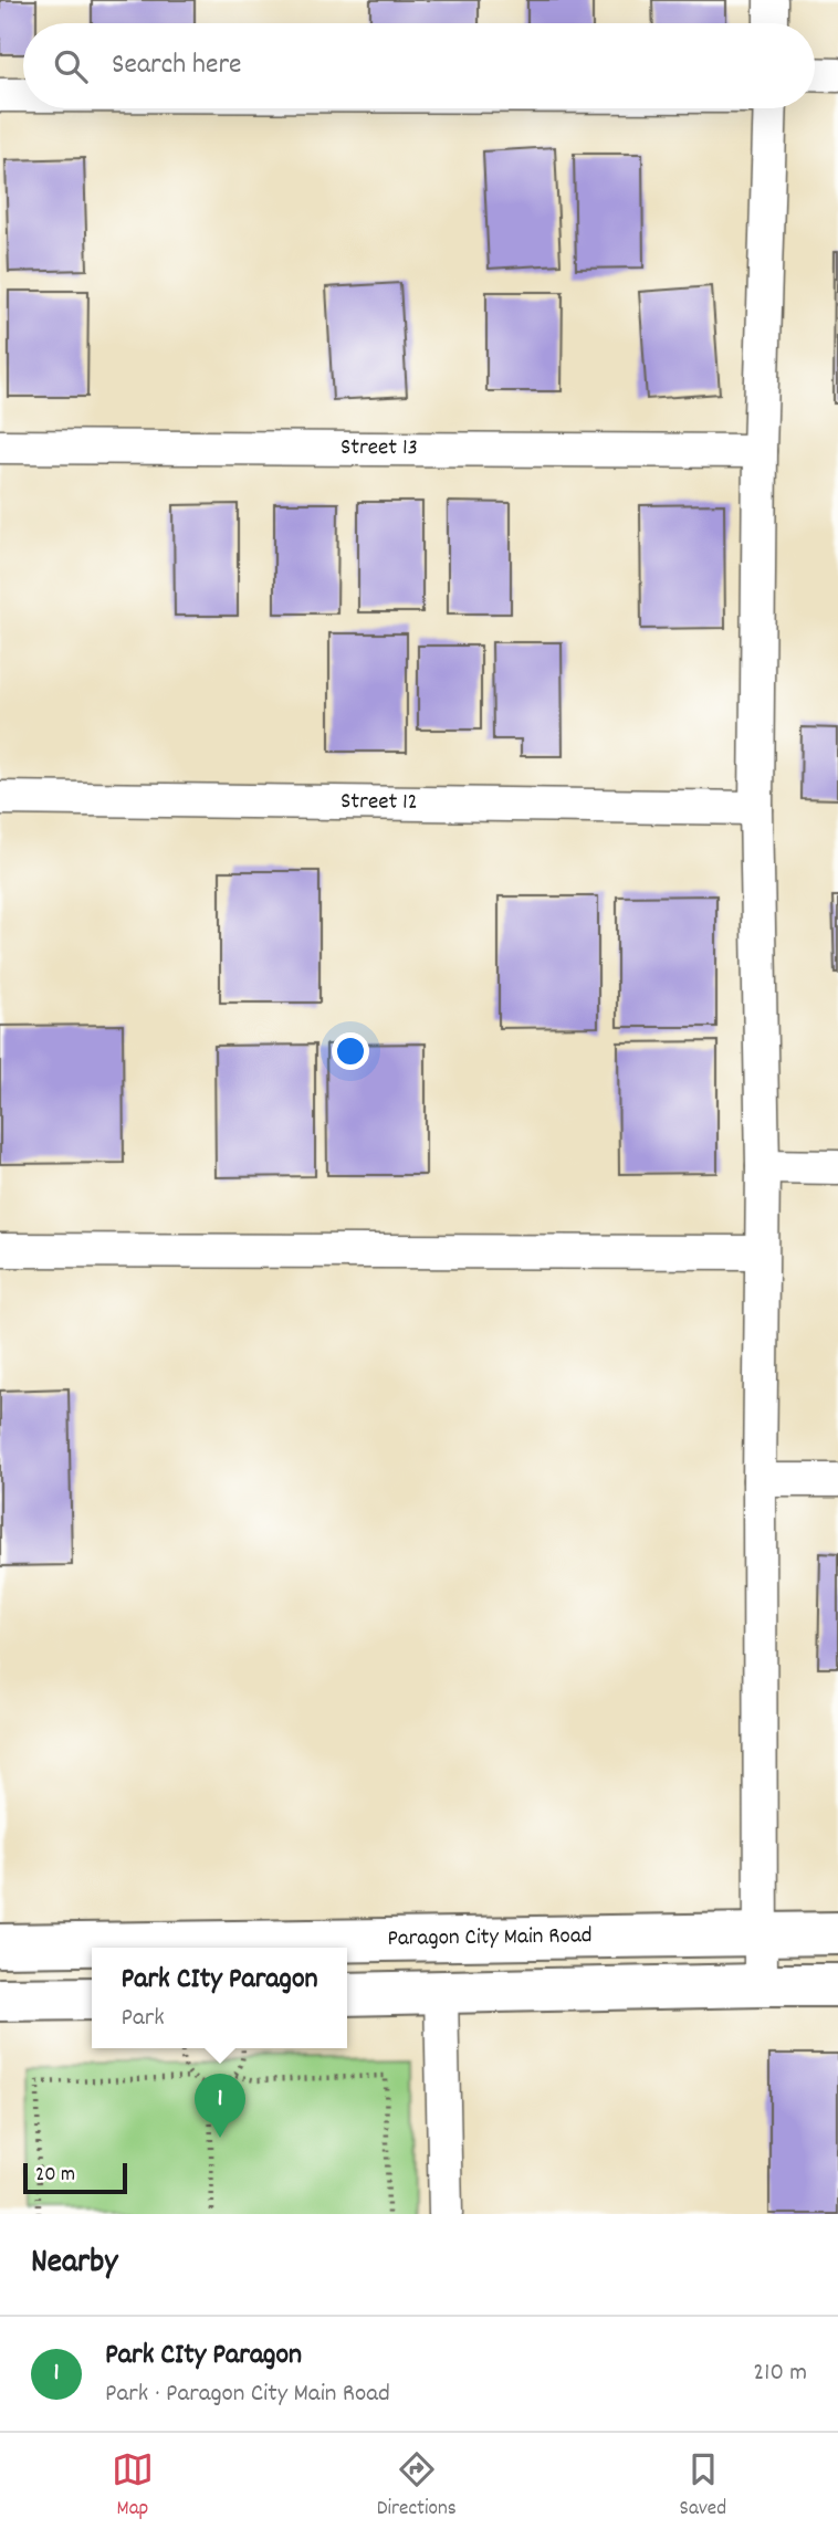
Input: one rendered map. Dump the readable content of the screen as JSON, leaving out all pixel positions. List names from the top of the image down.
{
  "streets": {
    "street": ["Street 13", "Street 12", "Paragon City Main Road"]
  },
  "scale_bar": "20 m",
  "page": {
    "search": "Search here",
    "popup": ["Park CIty Paragon", "Park"],
    "pins": "1",
    "scale": "20 m",
    "heading": "Nearby",
    "list": [
      {
        "mark": "1",
        "name": "Park CIty Paragon",
        "note": "Park · Paragon City Main Road",
        "value": "210 m"
      }
    ],
    "nav": ["Map", "Directions", "Saved"]
  }
}
